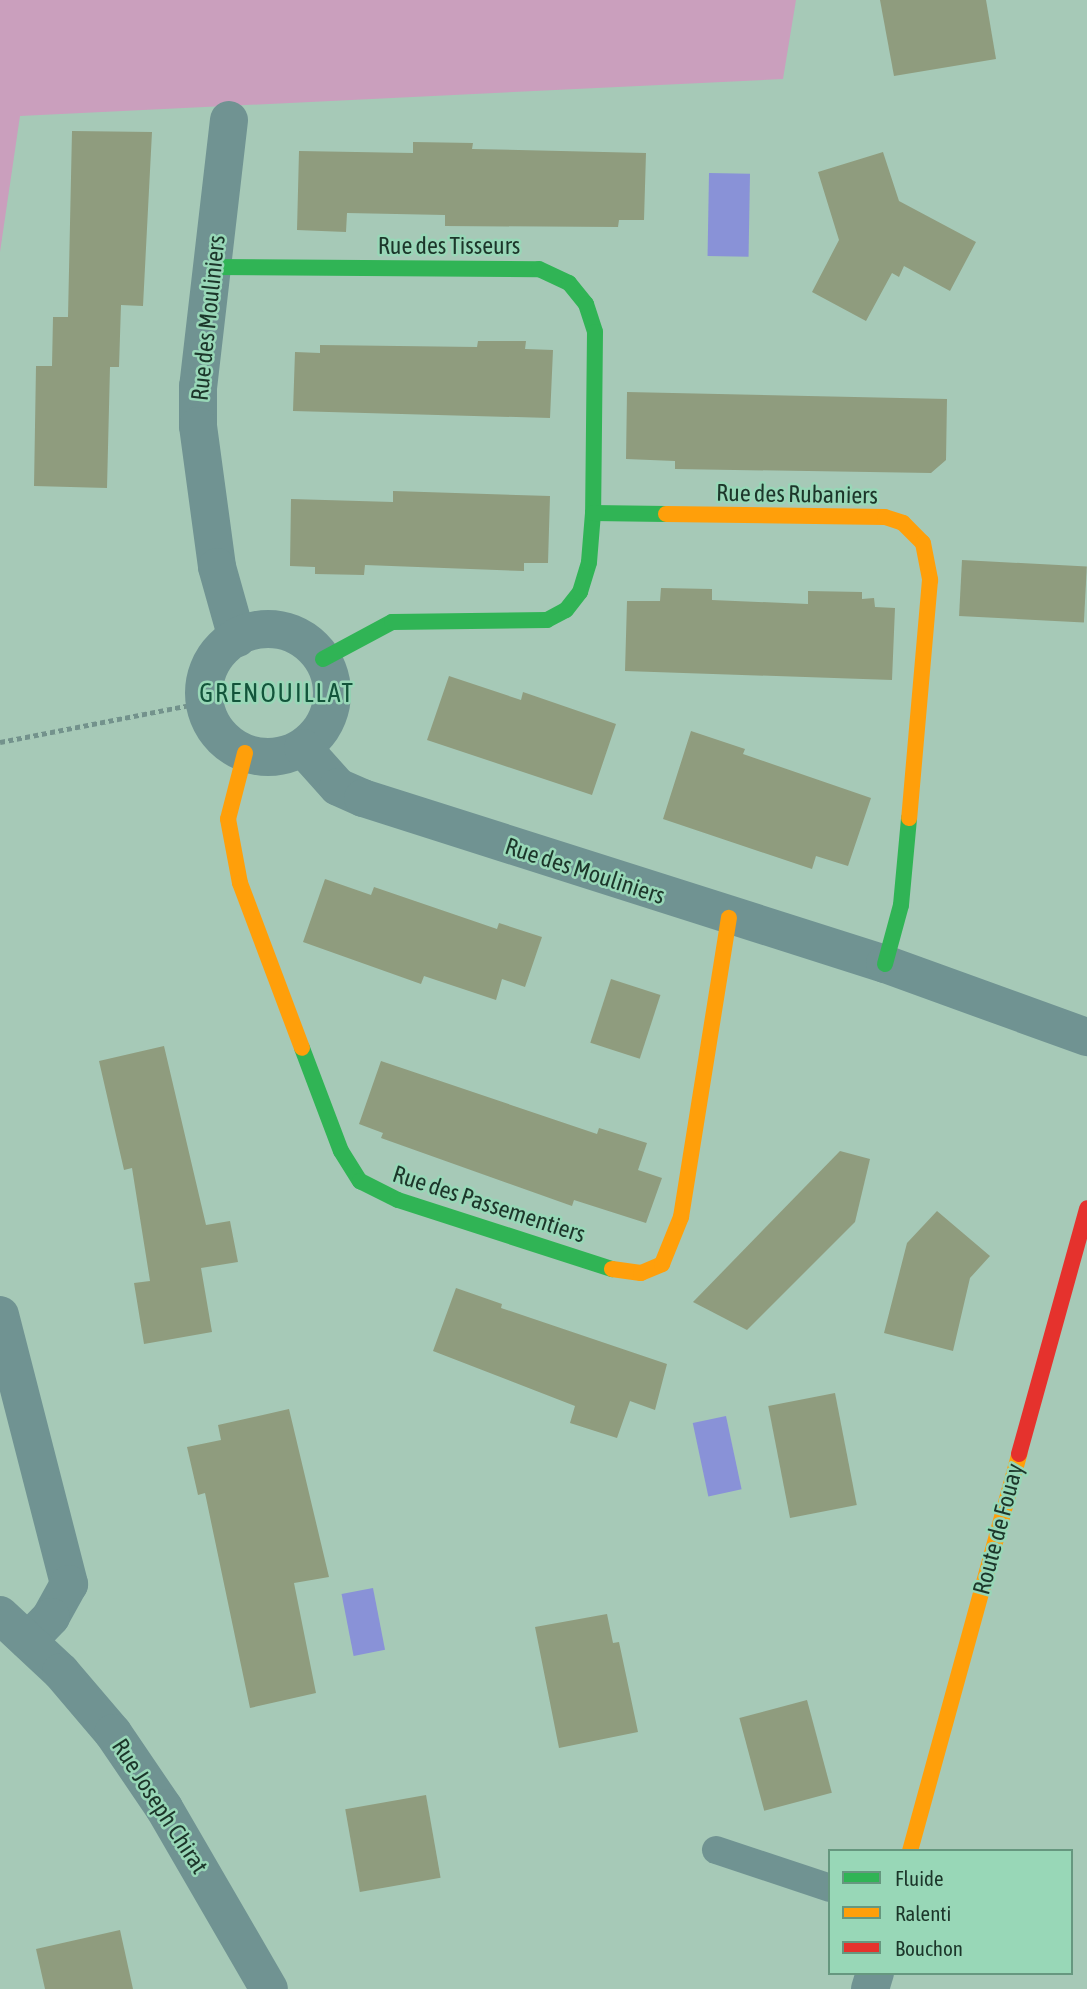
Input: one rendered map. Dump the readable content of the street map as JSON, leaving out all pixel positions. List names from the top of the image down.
{
  "streets": {
    "street": [
      "Rue des Tisseurs",
      "Rue des Mouliniers",
      "Rue des Rubaniers",
      "Rue des Passementiers",
      "Route de Fouay",
      "Rue Joseph Chirat"
    ]
  },
  "crossings": [
    ["Rue des Tisseurs", "Rue des Mouliniers"],
    ["Rue des Tisseurs", "Rue des Rubaniers"],
    ["Rue des Mouliniers", "Rue des Rubaniers"],
    ["Rue des Mouliniers", "Rue des Passementiers"]
  ],
  "districts": ["GRENOUILLAT"],
  "legend": ["Fluide", "Ralenti", "Bouchon"]
}
